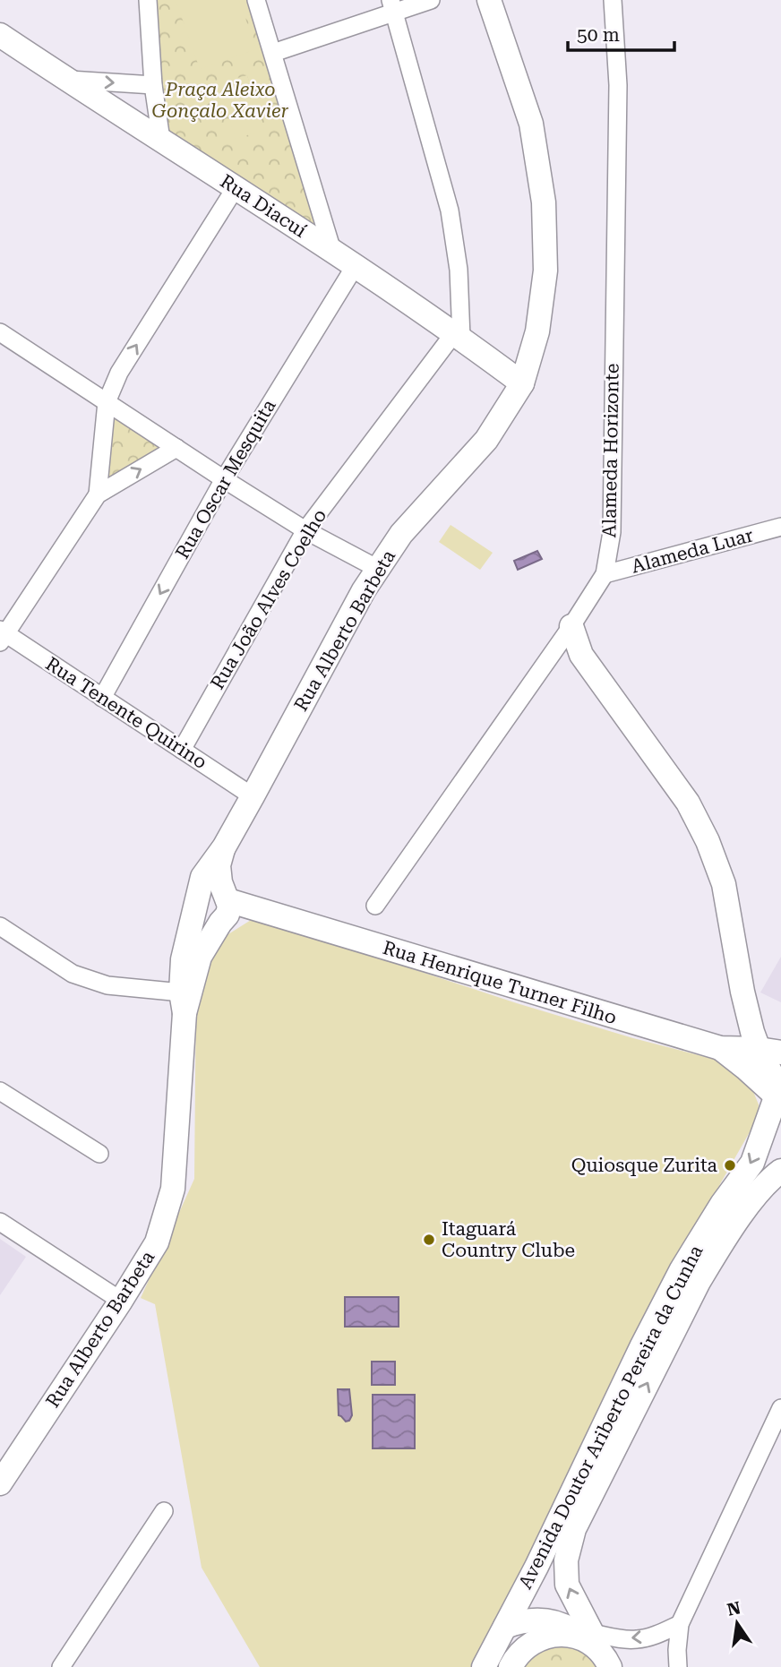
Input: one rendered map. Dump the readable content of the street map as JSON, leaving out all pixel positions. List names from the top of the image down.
{
  "streets": {
    "main road": [
      "Rua Diacuí",
      "Rua Alberto Barbeta",
      "Rua Henrique Turner Filho",
      "Avenida Doutor Ariberto Pereira da Cunha"
    ],
    "street": [
      "Alameda Horizonte",
      "Rua Oscar Mesquita",
      "Alameda Luar",
      "Rua João Alves Coelho",
      "Rua Tenente Quirino"
    ]
  },
  "crossings": [
    ["Rua Diacuí", "Rua Oscar Mesquita"],
    ["Rua Diacuí", "Rua João Alves Coelho"],
    ["Rua Diacuí", "Rua Alberto Barbeta"],
    ["Alameda Horizonte", "Alameda Luar"],
    ["Rua Oscar Mesquita", "Rua Tenente Quirino"],
    ["Rua João Alves Coelho", "Rua Tenente Quirino"],
    ["Rua Alberto Barbeta", "Rua Tenente Quirino"],
    ["Rua Alberto Barbeta", "Rua Henrique Turner Filho"],
    ["Rua Henrique Turner Filho", "Avenida Doutor Ariberto Pereira da Cunha"]
  ],
  "parks": ["Praça Aleixo Gonçalo Xavier"],
  "places": ["Quiosque Zurita", "Itaguará Country Clube"],
  "scale_bar": "50 m",
  "north": "top"
}
